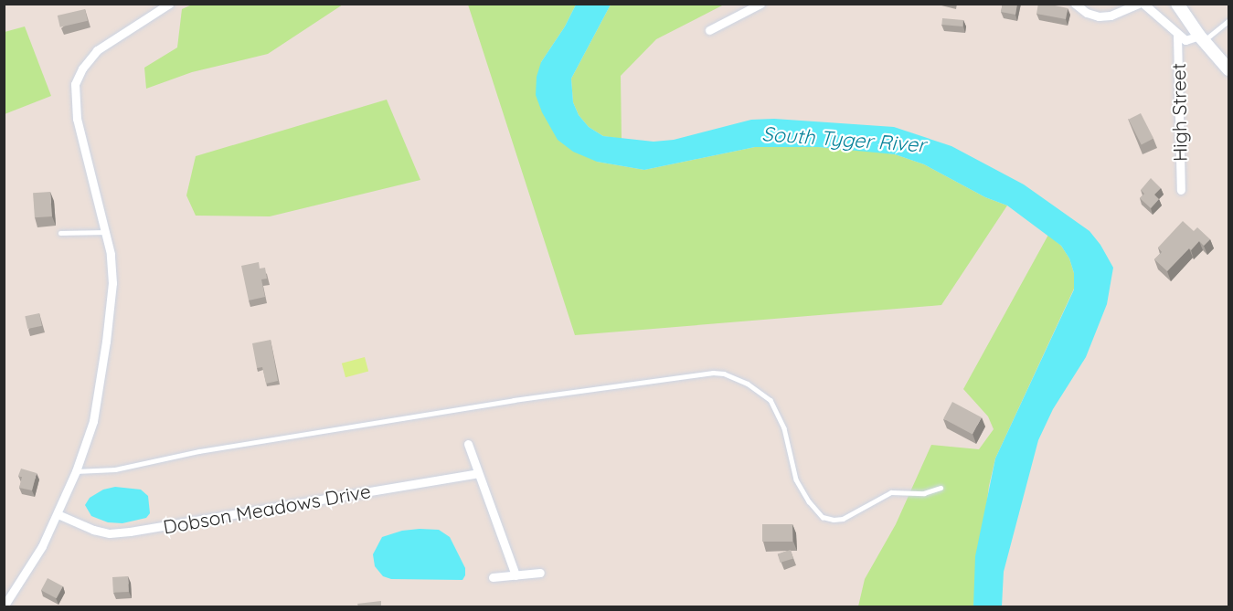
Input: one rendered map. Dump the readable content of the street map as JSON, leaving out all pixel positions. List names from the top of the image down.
{
  "streets": {
    "street": ["High Street", "Dobson Meadows Drive"]
  },
  "water": ["South Tyger River"]
}
